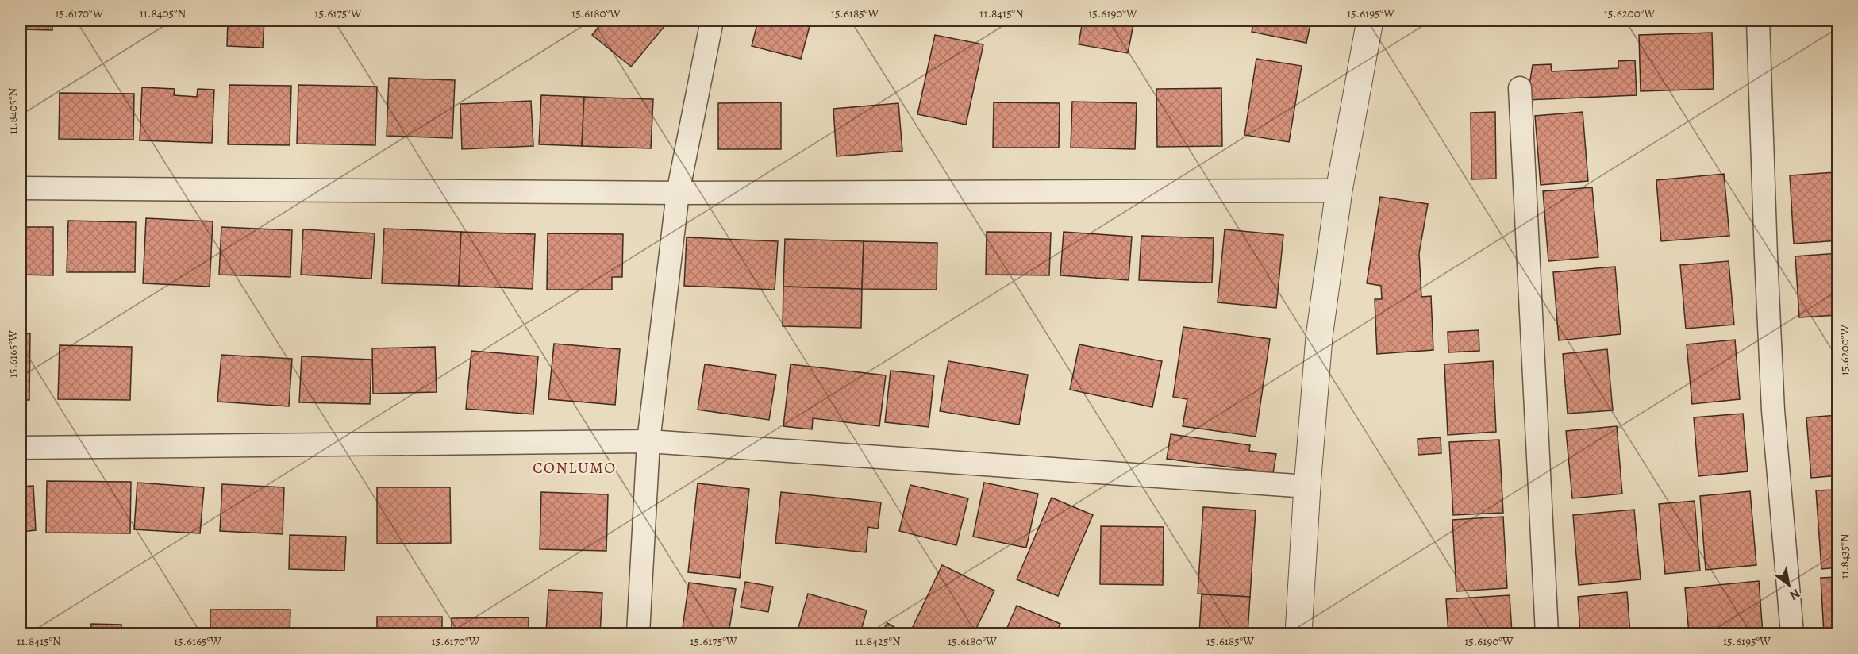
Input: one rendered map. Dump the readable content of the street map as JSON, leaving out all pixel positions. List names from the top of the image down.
{
  "districts": ["CONLUMO"],
  "north": "bottom right",
  "coordinates": [
    "15.6170°W",
    "11.8405°N",
    "15.6175°W",
    "15.6180°W",
    "15.6185°W",
    "11.8415°N",
    "15.6190°W",
    "15.6195°W",
    "15.6200°W",
    "15.6165°W",
    "11.8435°N",
    "11.8425°N"
  ]
}
